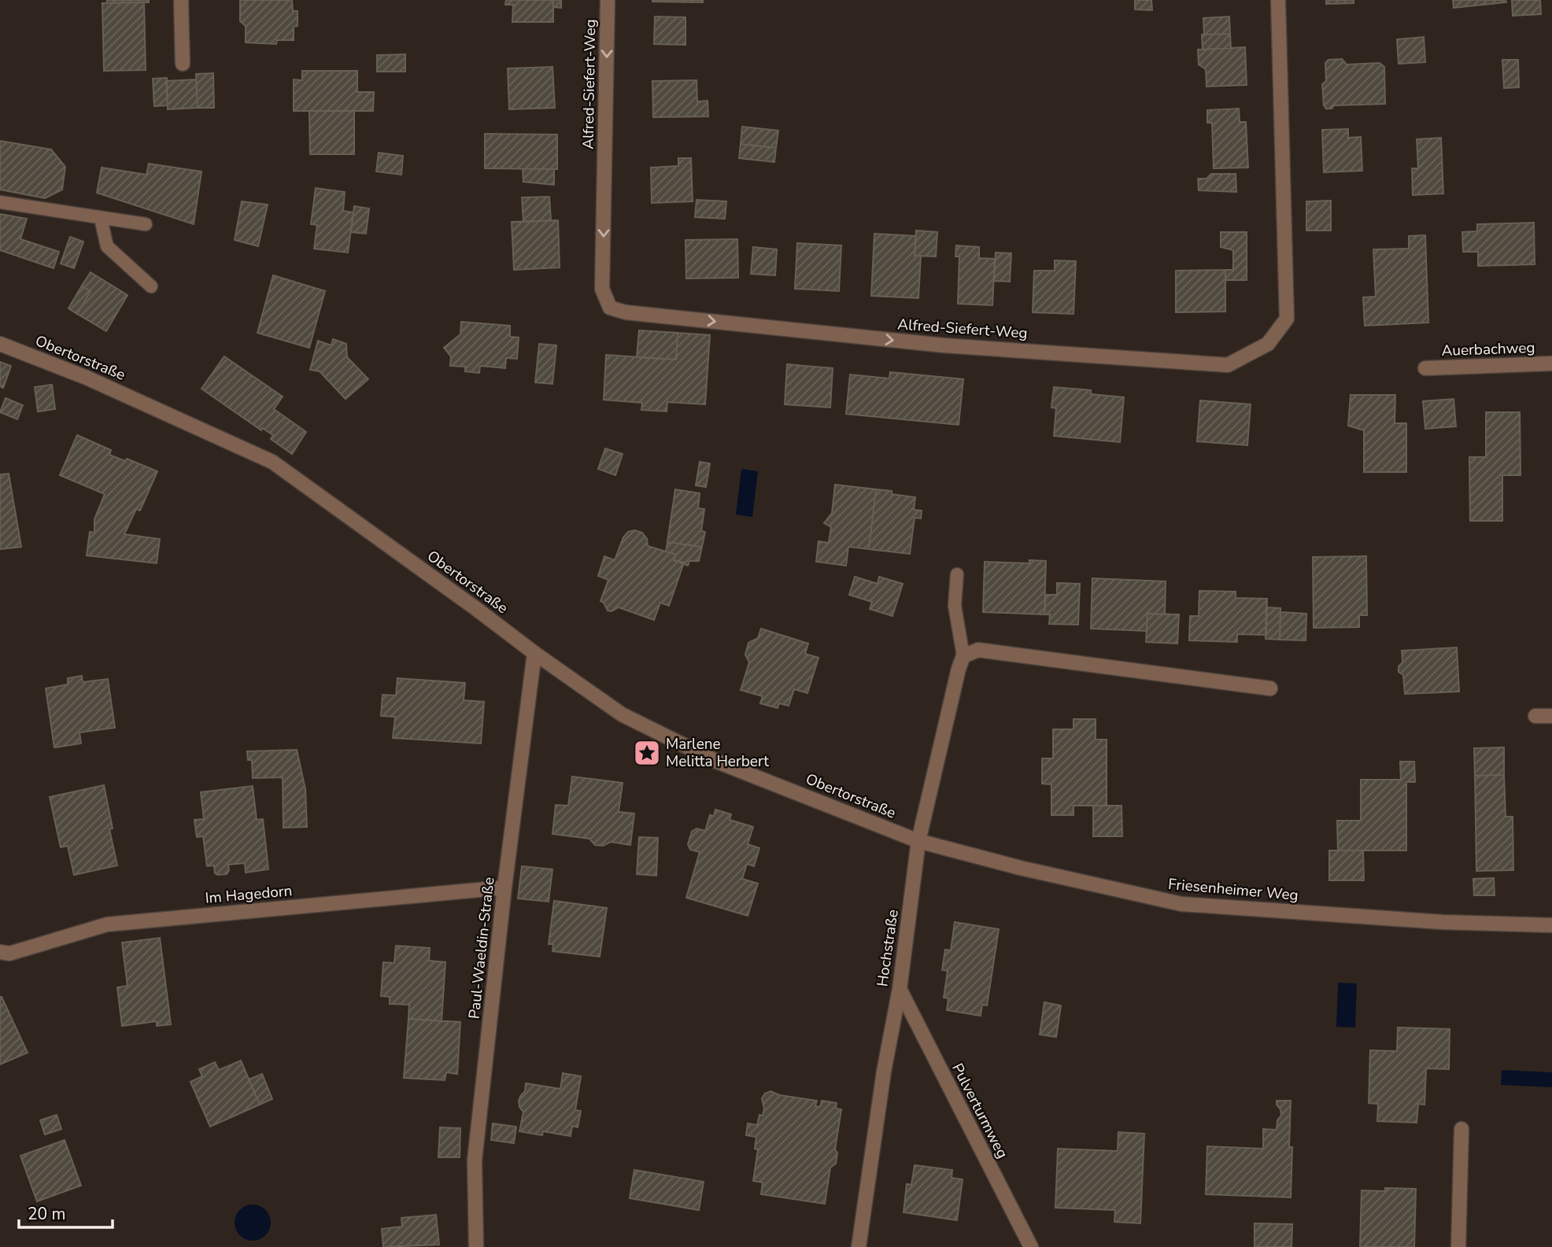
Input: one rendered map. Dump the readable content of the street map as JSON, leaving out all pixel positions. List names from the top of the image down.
{
  "streets": {
    "street": [
      "Alfred-Siefert-Weg",
      "Auerbachweg",
      "Obertorstraße",
      "Friesenheimer Weg",
      "Im Hagedorn",
      "Paul-Waeldin-Straße",
      "Hochstraße",
      "Pulverturmweg"
    ]
  },
  "crossings": [
    ["Obertorstraße", "Friesenheimer Weg"],
    ["Obertorstraße", "Paul-Waeldin-Straße"],
    ["Obertorstraße", "Hochstraße"],
    ["Friesenheimer Weg", "Hochstraße"],
    ["Im Hagedorn", "Paul-Waeldin-Straße"],
    ["Hochstraße", "Pulverturmweg"]
  ],
  "places": {
    "place": ["Marlene Melitta Herbert"]
  },
  "scale_bar": "20 m"
}
